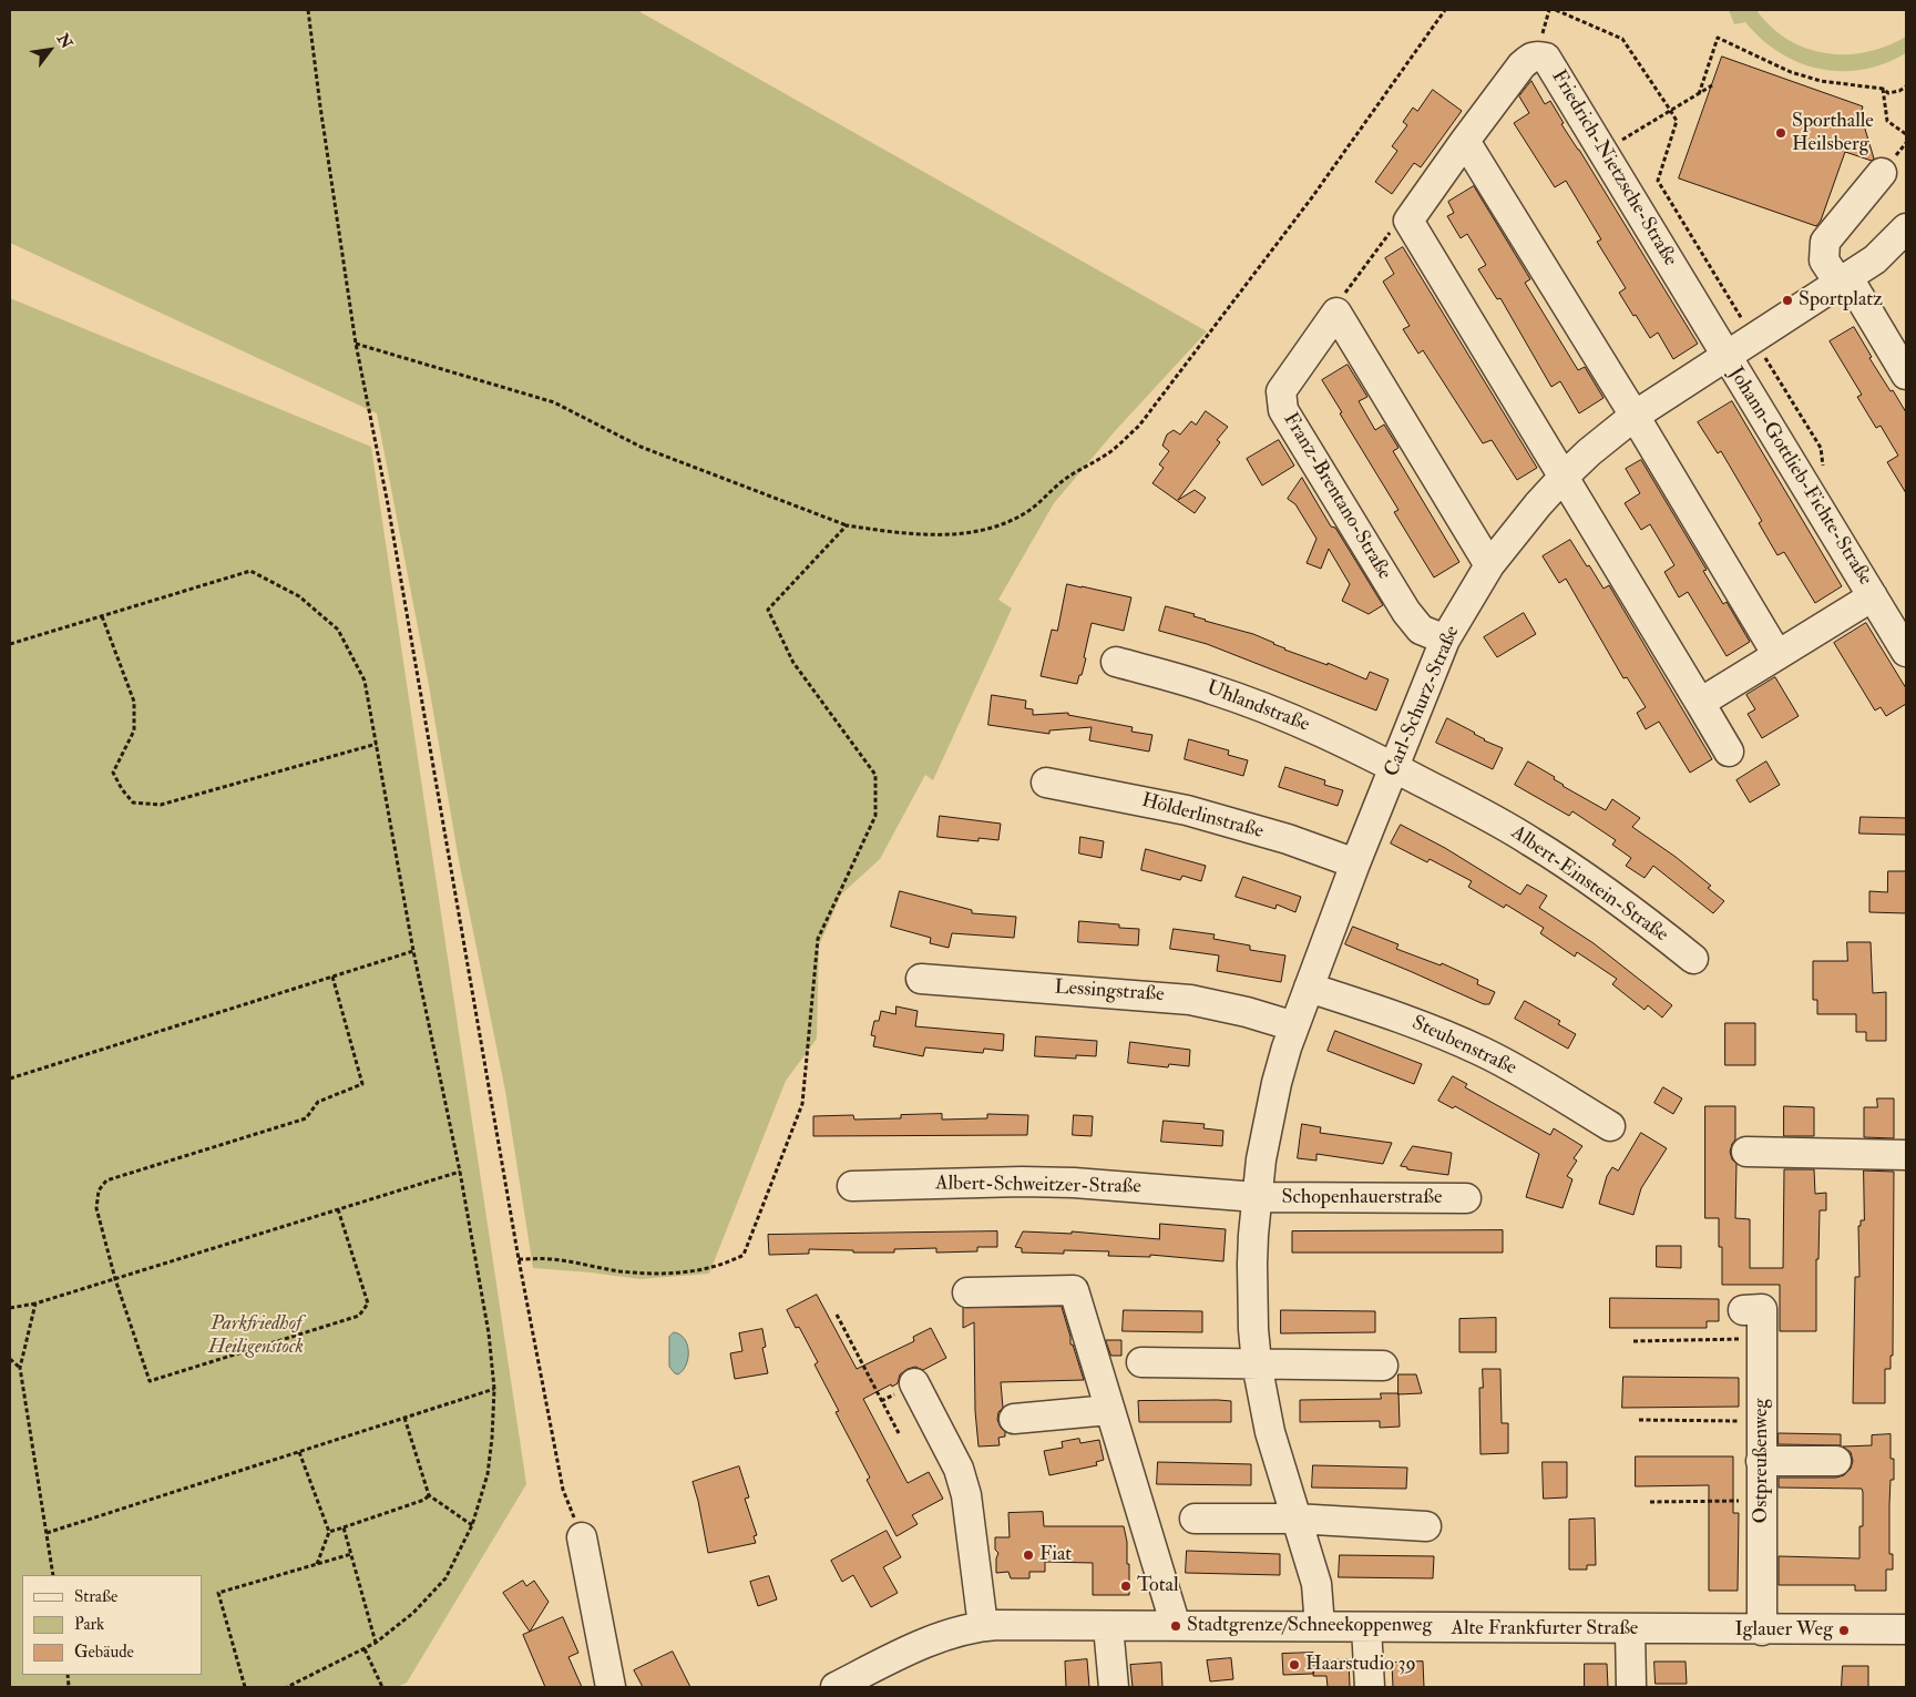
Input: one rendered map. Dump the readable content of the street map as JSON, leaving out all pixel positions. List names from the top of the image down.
{
  "streets": {
    "street": [
      "Friedrich-Nietzsche-Straße",
      "Johann-Gottlieb-Fichte-Straße",
      "Franz-Brentano-Straße",
      "Carl-Schurz-Straße",
      "Uhlandstraße",
      "Hölderlinstraße",
      "Albert-Einstein-Straße",
      "Lessingstraße",
      "Steubenstraße",
      "Albert-Schweitzer-Straße",
      "Schopenhauerstraße",
      "Ostpreußenweg",
      "Alte Frankfurter Straße"
    ]
  },
  "crossings": [
    ["Friedrich-Nietzsche-Straße", "Johann-Gottlieb-Fichte-Straße"],
    ["Friedrich-Nietzsche-Straße", "Carl-Schurz-Straße"],
    ["Johann-Gottlieb-Fichte-Straße", "Carl-Schurz-Straße"],
    ["Franz-Brentano-Straße", "Carl-Schurz-Straße"],
    ["Carl-Schurz-Straße", "Uhlandstraße"],
    ["Carl-Schurz-Straße", "Hölderlinstraße"],
    ["Carl-Schurz-Straße", "Albert-Einstein-Straße"],
    ["Carl-Schurz-Straße", "Lessingstraße"],
    ["Carl-Schurz-Straße", "Steubenstraße"],
    ["Carl-Schurz-Straße", "Albert-Schweitzer-Straße"],
    ["Carl-Schurz-Straße", "Schopenhauerstraße"],
    ["Carl-Schurz-Straße", "Alte Frankfurter Straße"],
    ["Uhlandstraße", "Albert-Einstein-Straße"],
    ["Albert-Schweitzer-Straße", "Schopenhauerstraße"],
    ["Ostpreußenweg", "Alte Frankfurter Straße"]
  ],
  "parks": ["Parkfriedhof Heiligenstock"],
  "places": [
    "Sporthalle Heilsberg",
    "Sportplatz",
    "Fiat",
    "Total",
    "Stadtgrenze/Schneekoppenweg",
    "Iglauer Weg",
    "Haarstudio 39"
  ],
  "legend": ["Straße", "Park", "Gebäude"],
  "north": "top right"
}
